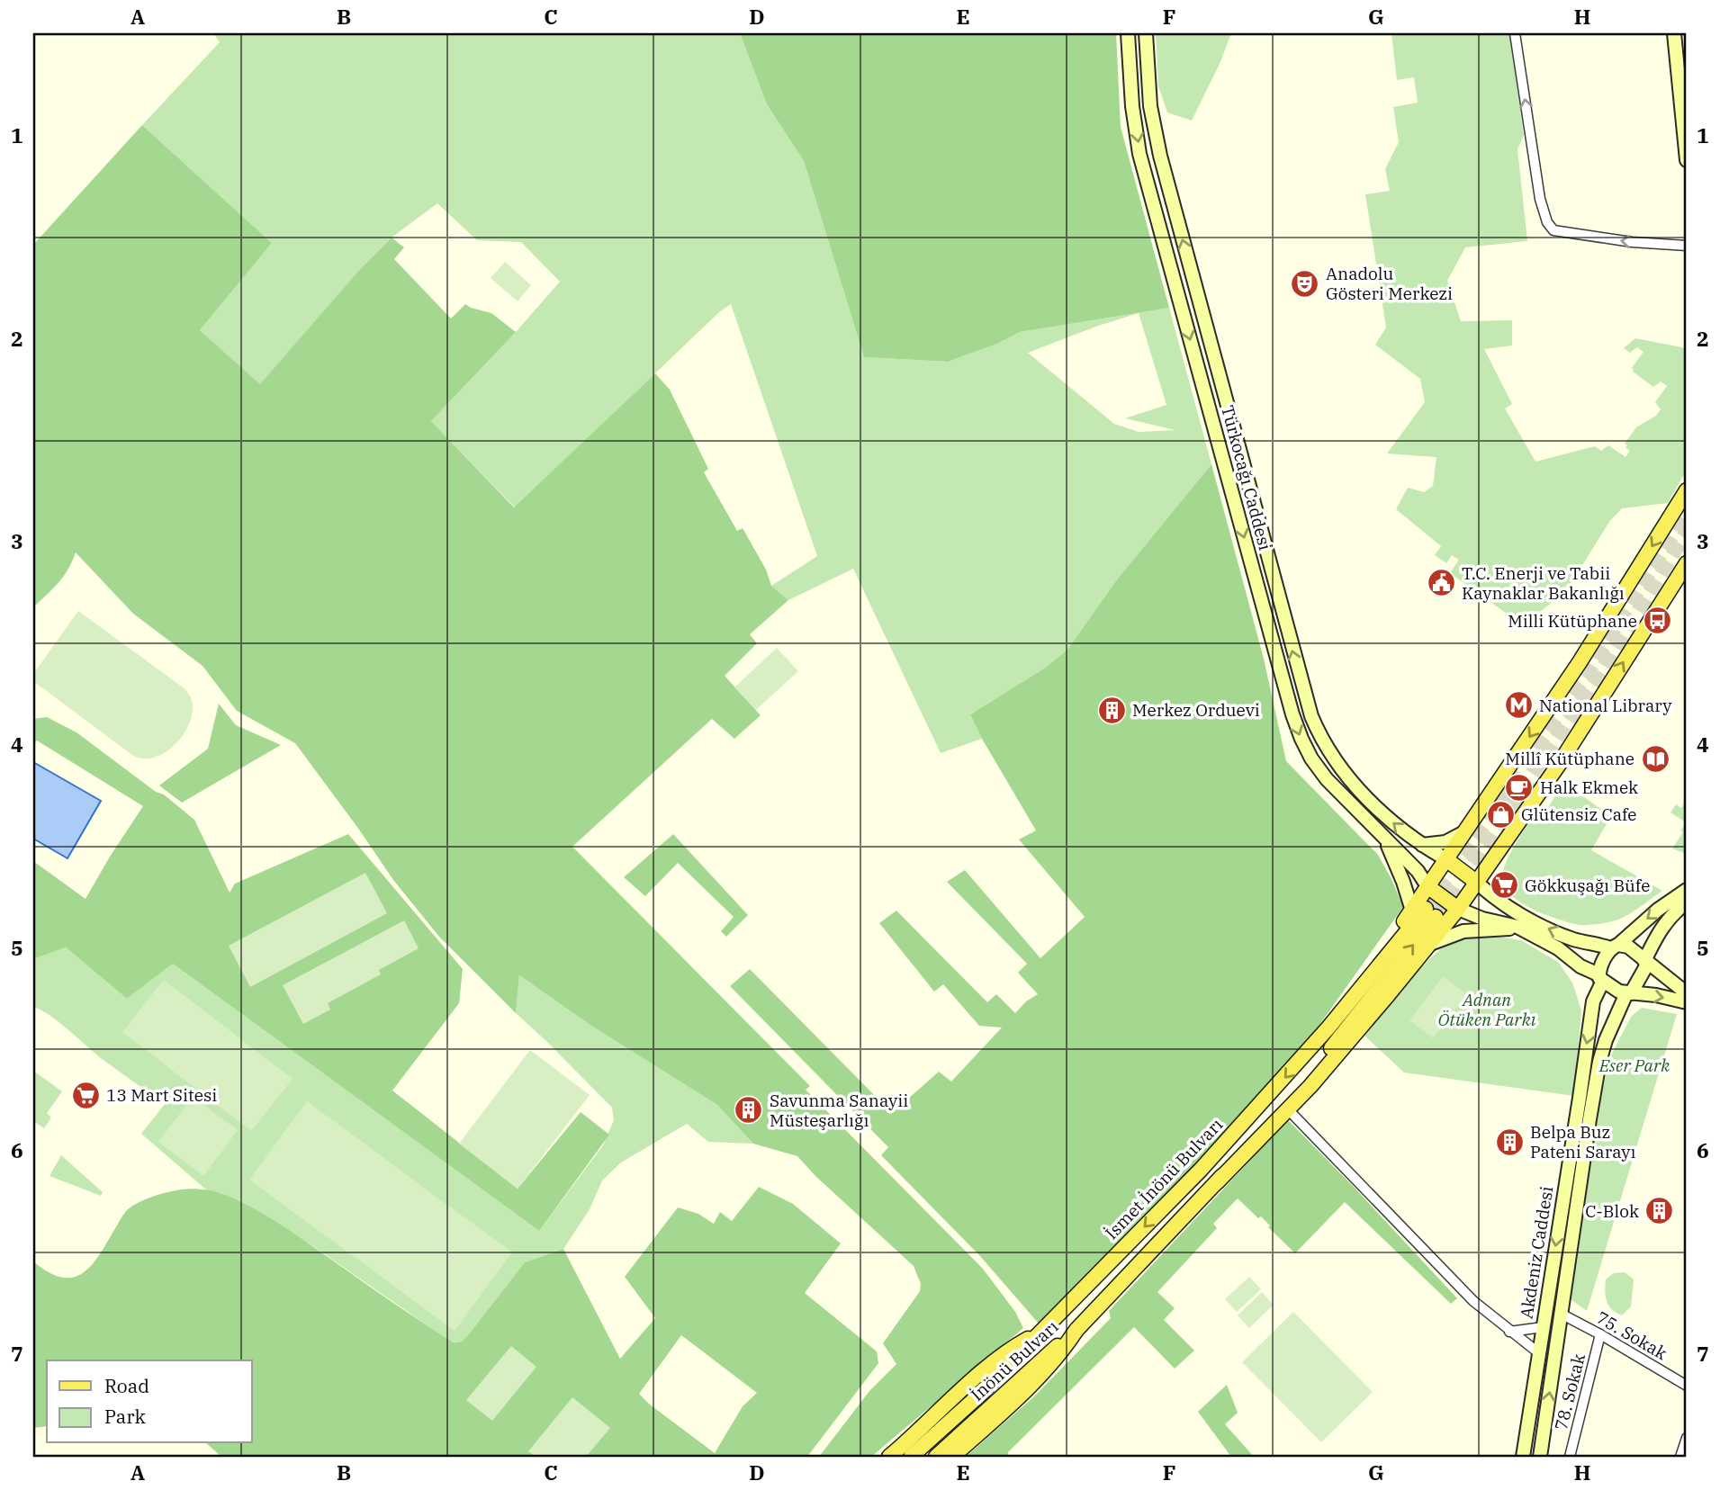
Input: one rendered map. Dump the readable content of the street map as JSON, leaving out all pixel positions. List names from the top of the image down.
{
  "streets": {
    "main road": [
      "Türkocağı Caddesi",
      "İsmet İnönü Bulvarı",
      "Akdeniz Caddesi",
      "İnönü Bulvarı"
    ],
    "street": ["75. Sokak", "78. Sokak"]
  },
  "crossings": [
    ["Akdeniz Caddesi", "75. Sokak"],
    ["75. Sokak", "78. Sokak"]
  ],
  "parks": ["Adnan Ötüken Parkı", "Eser Park"],
  "places": {
    "theatre": ["Anadolu Gösteri Merkezi"],
    "public building": ["T.C. Enerji ve Tabii Kaynaklar Bakanlığı"],
    "bus stop": ["Milli Kütüphane"],
    "metro station": ["National Library"],
    "building": [
      "Merkez Orduevi",
      "Savunma Sanayii Müsteşarlığı",
      "Belpa Buz Pateni Sarayı",
      "C-Blok"
    ],
    "library": ["Millî Kütüphane"],
    "cafe": ["Halk Ekmek"],
    "shop": ["Glütensiz Cafe"],
    "supermarket": ["Gökkuşağı Büfe", "13 Mart Sitesi"]
  },
  "legend": ["Road", "Park"],
  "grid": {
    "columns": [
      "A",
      "B",
      "C",
      "D",
      "E",
      "F",
      "G",
      "H"
    ],
    "rows": [
      "1",
      "2",
      "3",
      "4",
      "5",
      "6",
      "7"
    ]
  }
}
